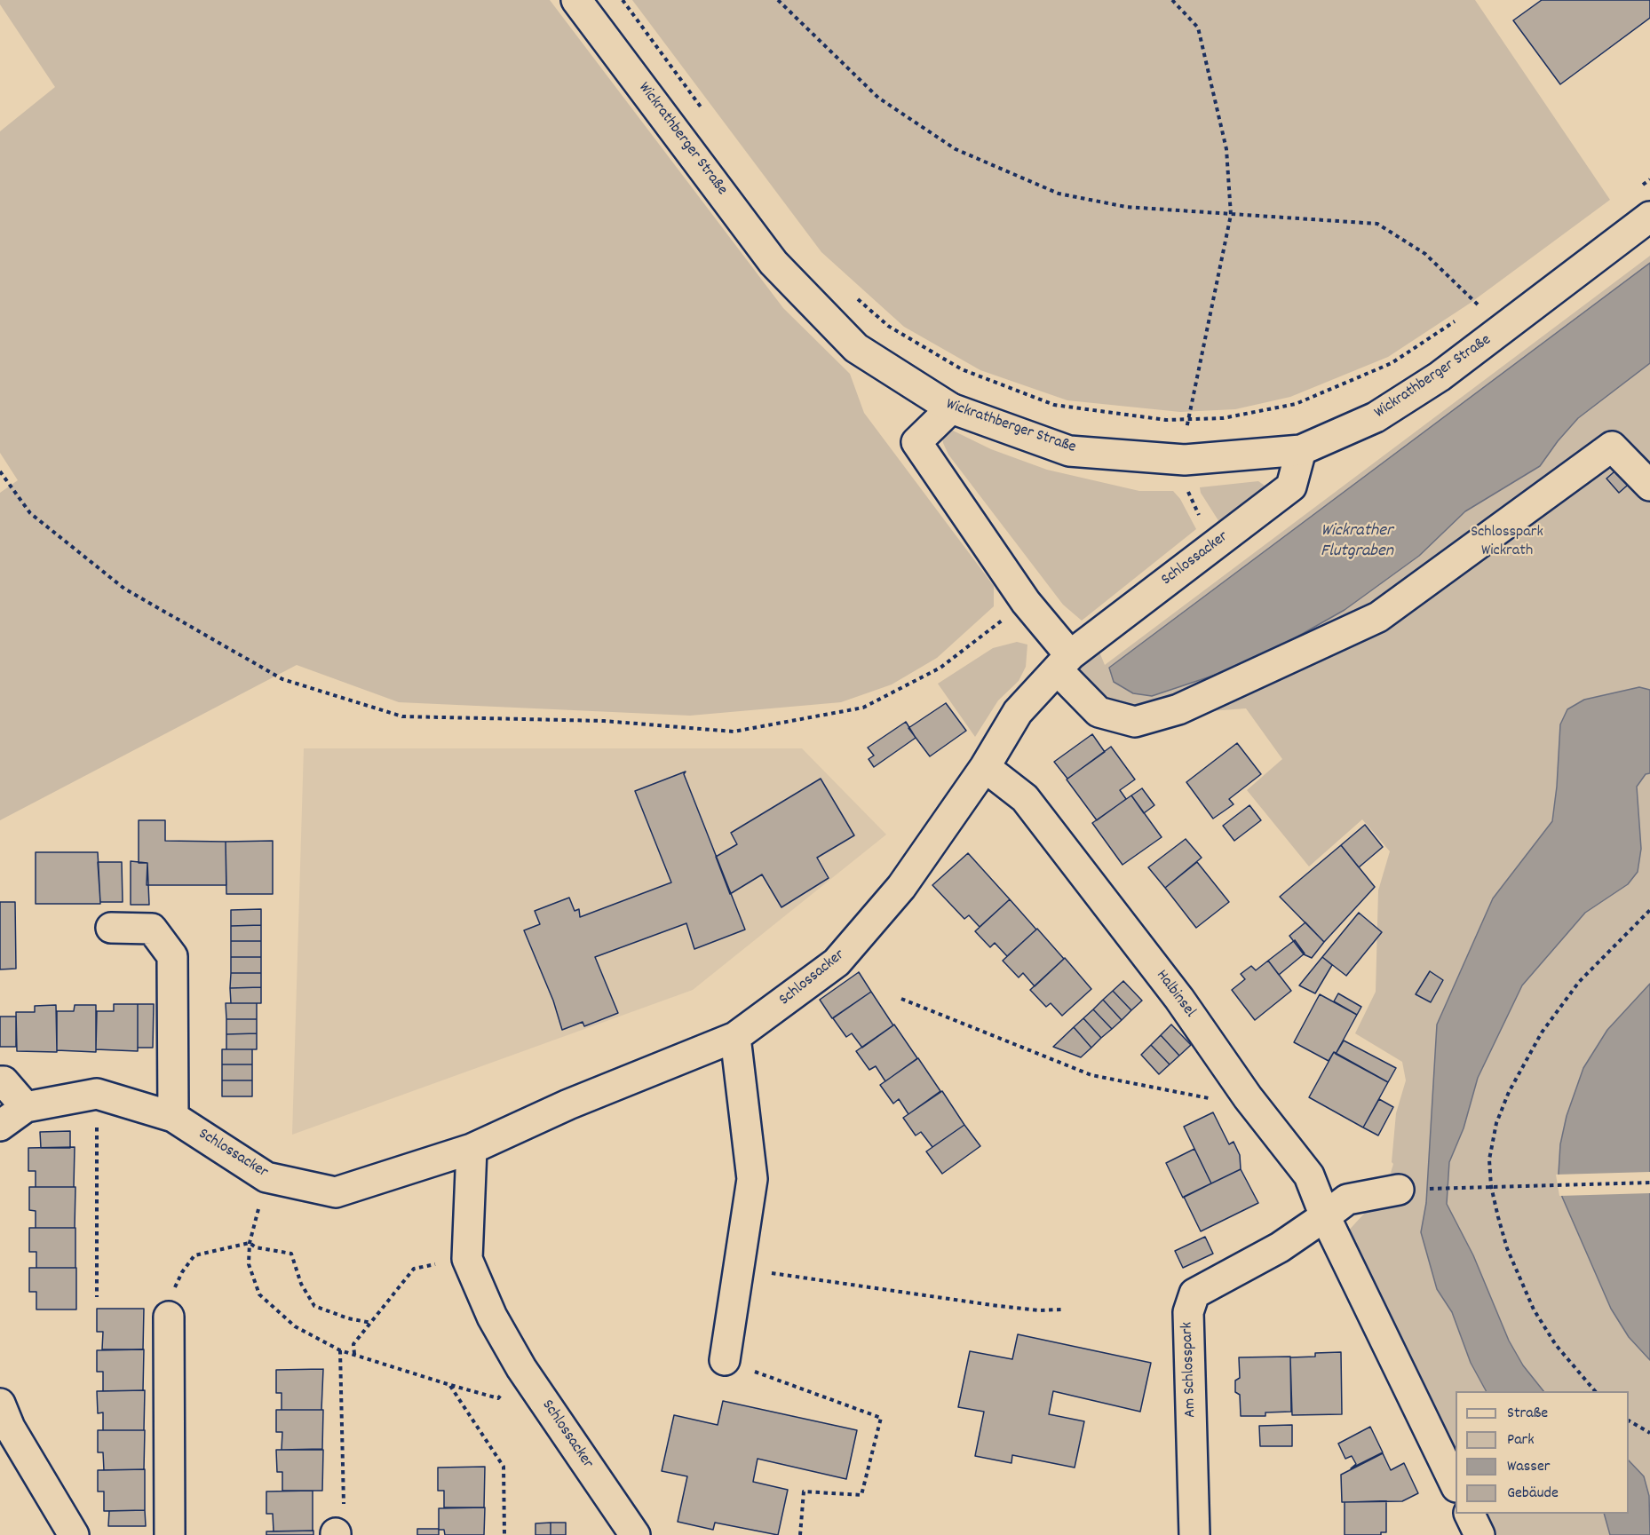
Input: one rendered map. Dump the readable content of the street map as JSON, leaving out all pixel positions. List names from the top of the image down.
{
  "streets": {
    "street": [
      "Wickrathberger Straße",
      "Schlossacker",
      "Halbinsel",
      "Am Schlosspark"
    ]
  },
  "crossings": [
    ["Wickrathberger Straße", "Schlossacker"],
    ["Schlossacker", "Halbinsel"],
    ["Halbinsel", "Am Schlosspark"]
  ],
  "water": ["Wickrather Flutgraben"],
  "parks": ["Schlosspark Wickrath"],
  "legend": [
    "Straße",
    "Park",
    "Wasser",
    "Gebäude"
  ]
}
